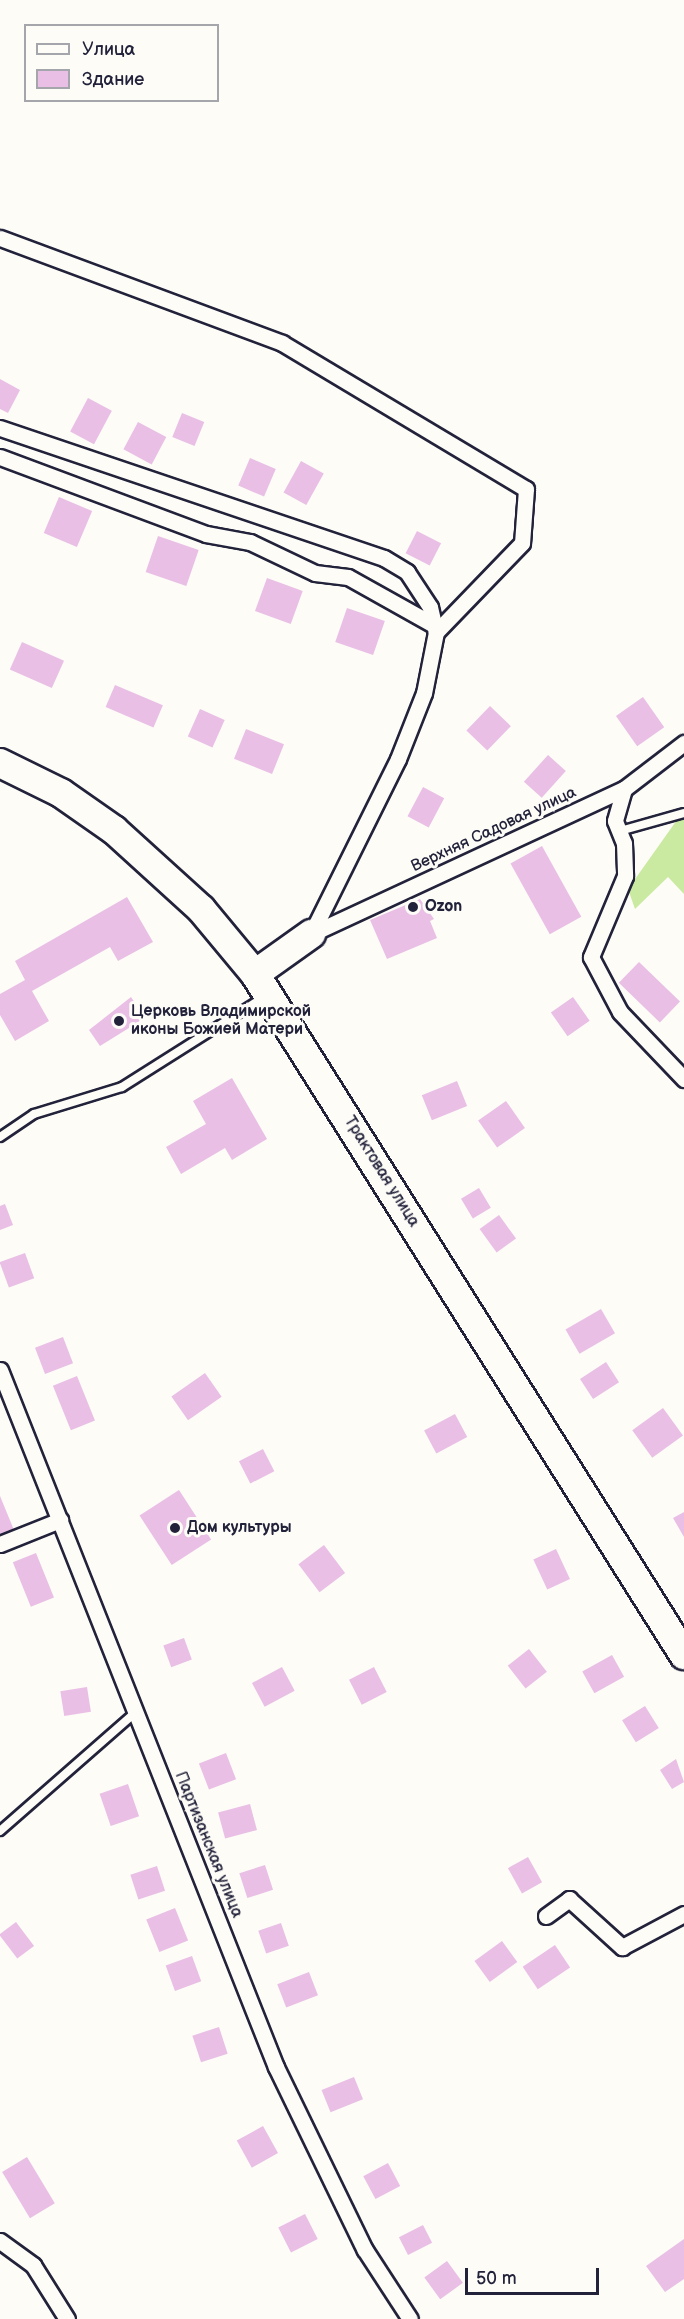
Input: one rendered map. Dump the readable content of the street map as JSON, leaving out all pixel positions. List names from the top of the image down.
{
  "streets": {
    "highway": ["Трактовая улица"],
    "street": ["Верхняя Садовая улица", "Партизанская улица"]
  },
  "places": ["Ozon", "Церковь Владимирской иконы Божией Матери", "Дом культуры"],
  "legend": ["Улица", "Здание"],
  "scale_bar": "50 m"
}
